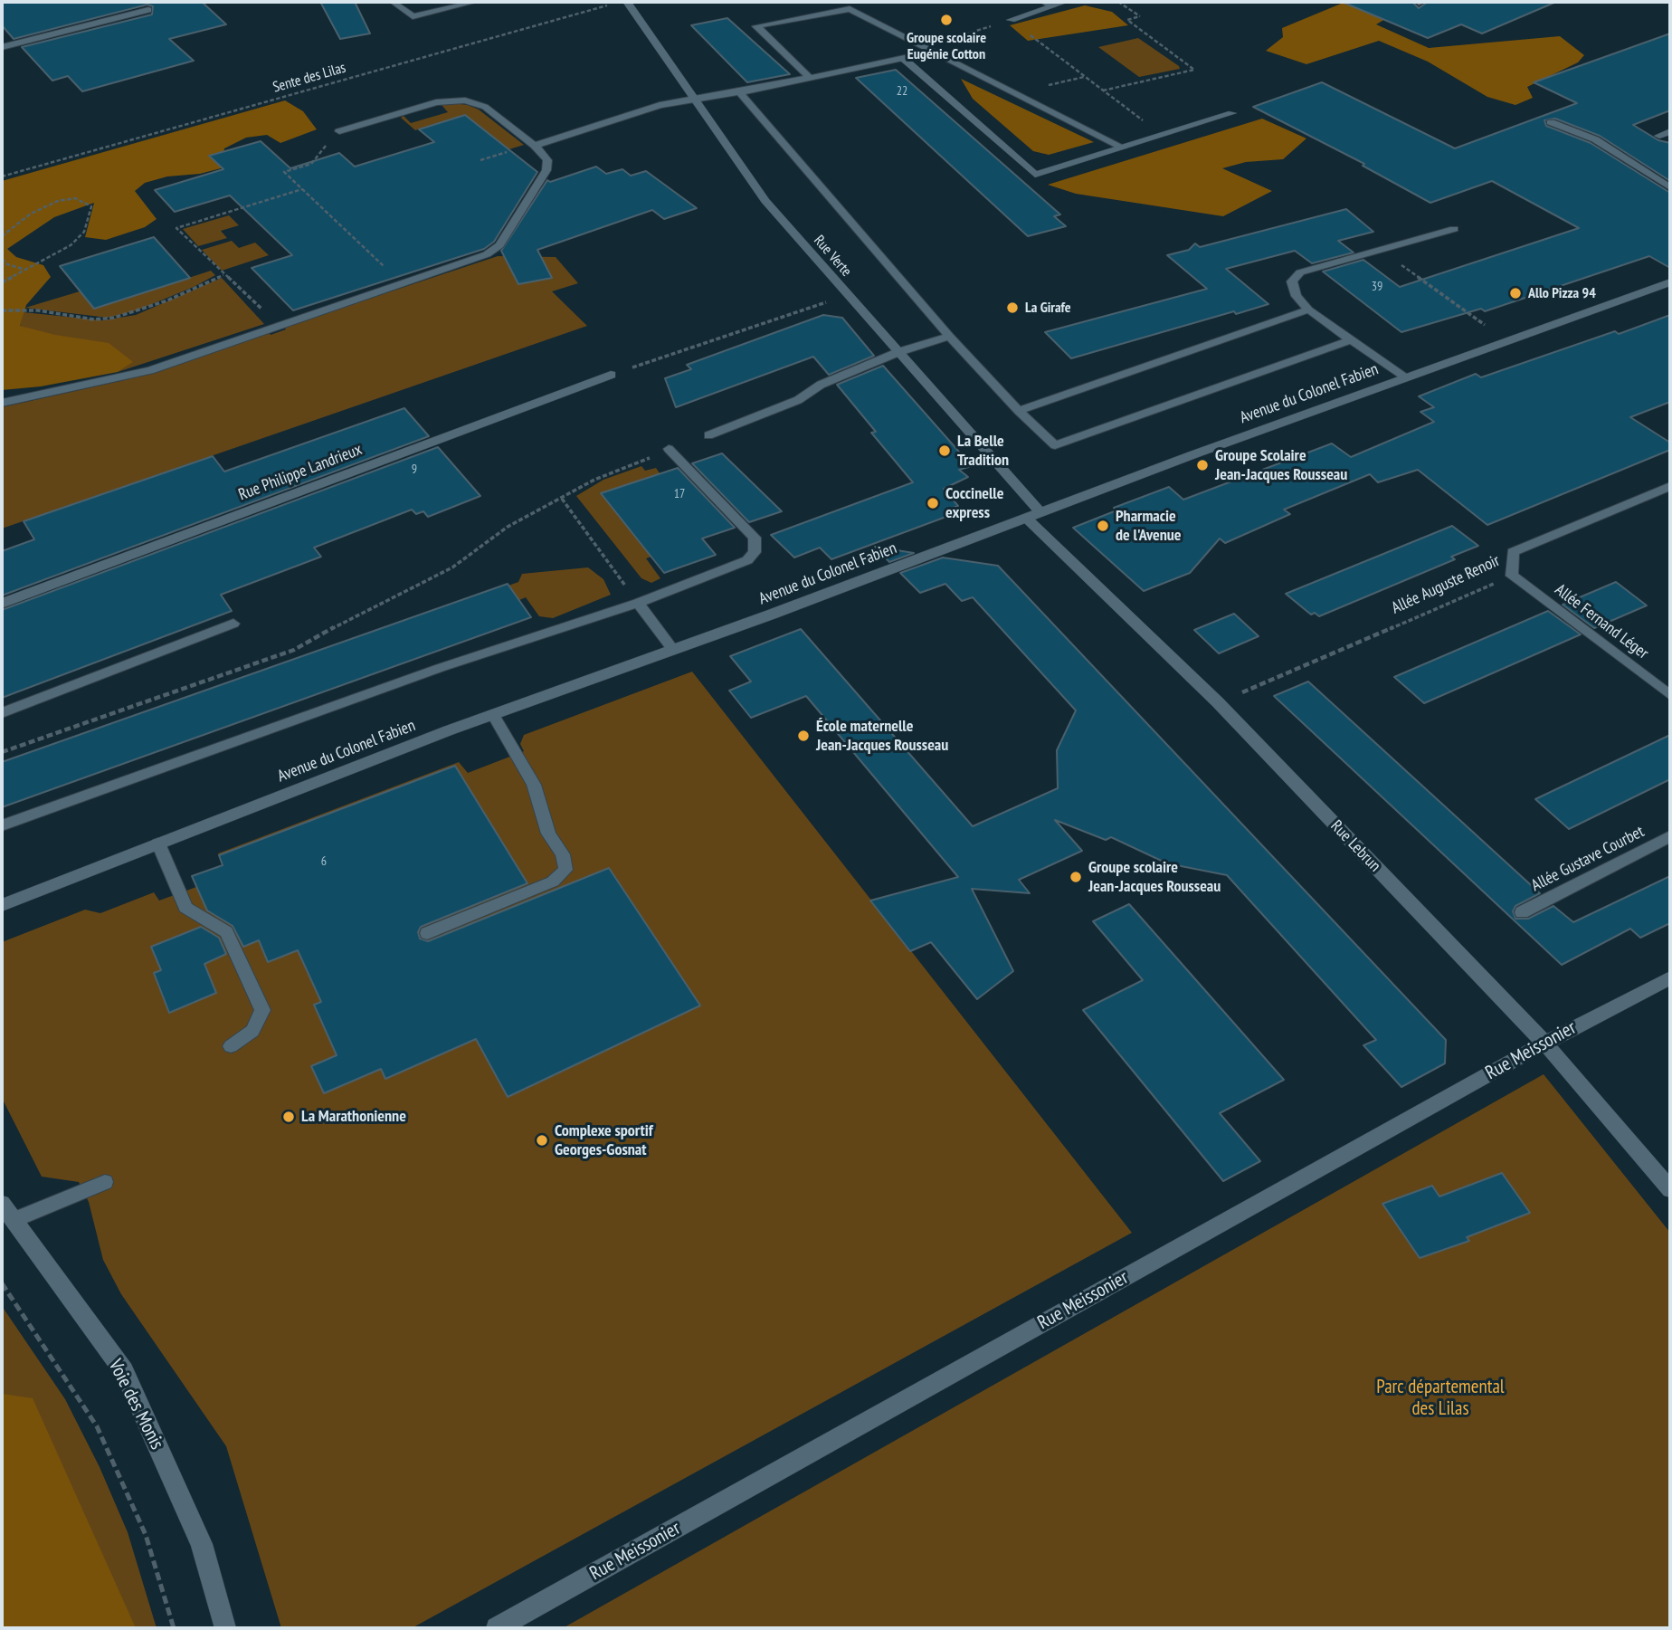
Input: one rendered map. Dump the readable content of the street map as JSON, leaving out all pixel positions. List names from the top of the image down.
{
  "streets": {
    "street": [
      "Rue Verte",
      "Avenue du Colonel Fabien",
      "Rue Philippe Landrieux",
      "Rue Lebrun",
      "Rue Meissonier",
      "Voie des Monis"
    ],
    "lane": ["Allée Auguste Renoir", "Allée Fernand Léger", "Allée Gustave Courbet"],
    "path": ["Sente des Lilas"]
  },
  "crossings": [
    ["Rue Verte", "Avenue du Colonel Fabien"],
    ["Rue Verte", "Rue Lebrun"],
    ["Avenue du Colonel Fabien", "Rue Lebrun"],
    ["Allée Auguste Renoir", "Allée Fernand Léger"],
    ["Allée Auguste Renoir", "Rue Lebrun"],
    ["Rue Lebrun", "Rue Meissonier"]
  ],
  "parks": ["Parc départemental des Lilas"],
  "places": [
    "Groupe scolaire Eugénie Cotton",
    "Allo Pizza 94",
    "La Girafe",
    "La Belle Tradition",
    "Groupe Scolaire Jean-Jacques Rousseau",
    "Coccinelle express",
    "Pharmacie de l'Avenue",
    "École maternelle Jean-Jacques Rousseau",
    "Groupe scolaire Jean-Jacques Rousseau",
    "La Marathonienne",
    "Complexe sportif Georges-Gosnat"
  ],
  "house_numbers": [
    "22",
    "39",
    "9",
    "17",
    "6"
  ]
}
